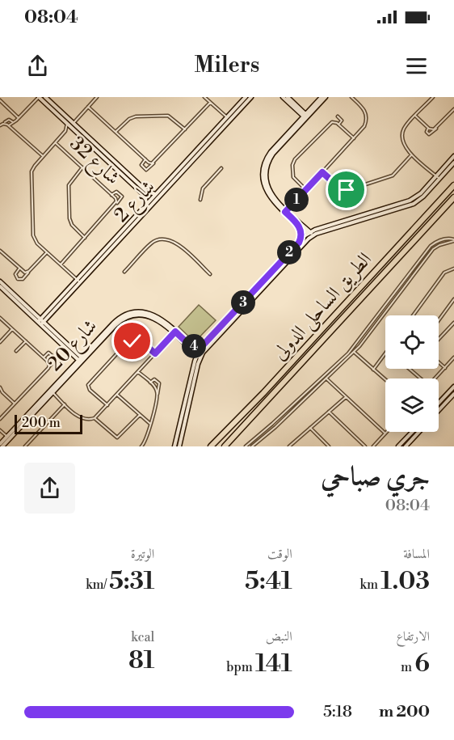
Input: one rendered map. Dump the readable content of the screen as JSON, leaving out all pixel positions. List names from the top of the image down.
{
  "streets": {
    "highway": ["الطريق الساحلى الدولى"],
    "street": ["شارع 32", "شارع 2", "شارع 20"]
  },
  "scale_bar": "200 m",
  "page": {
    "status": "08:04",
    "header": "Milers",
    "pins": [
      "1",
      "2",
      "3",
      "4"
    ],
    "scale": "200 m",
    "heading": ["جري صباحي", "08:04"],
    "stats": [
      ["المسافة", "1.03 km"],
      ["الوقت", "5:41"],
      ["الوتيرة", "5:31 /km"],
      ["الارتفاع", "6 m"],
      ["النبض", "141 bpm"],
      ["kcal", "81"]
    ],
    "list": [
      {
        "name": "200 m",
        "note": "5:18"
      }
    ]
  }
}
